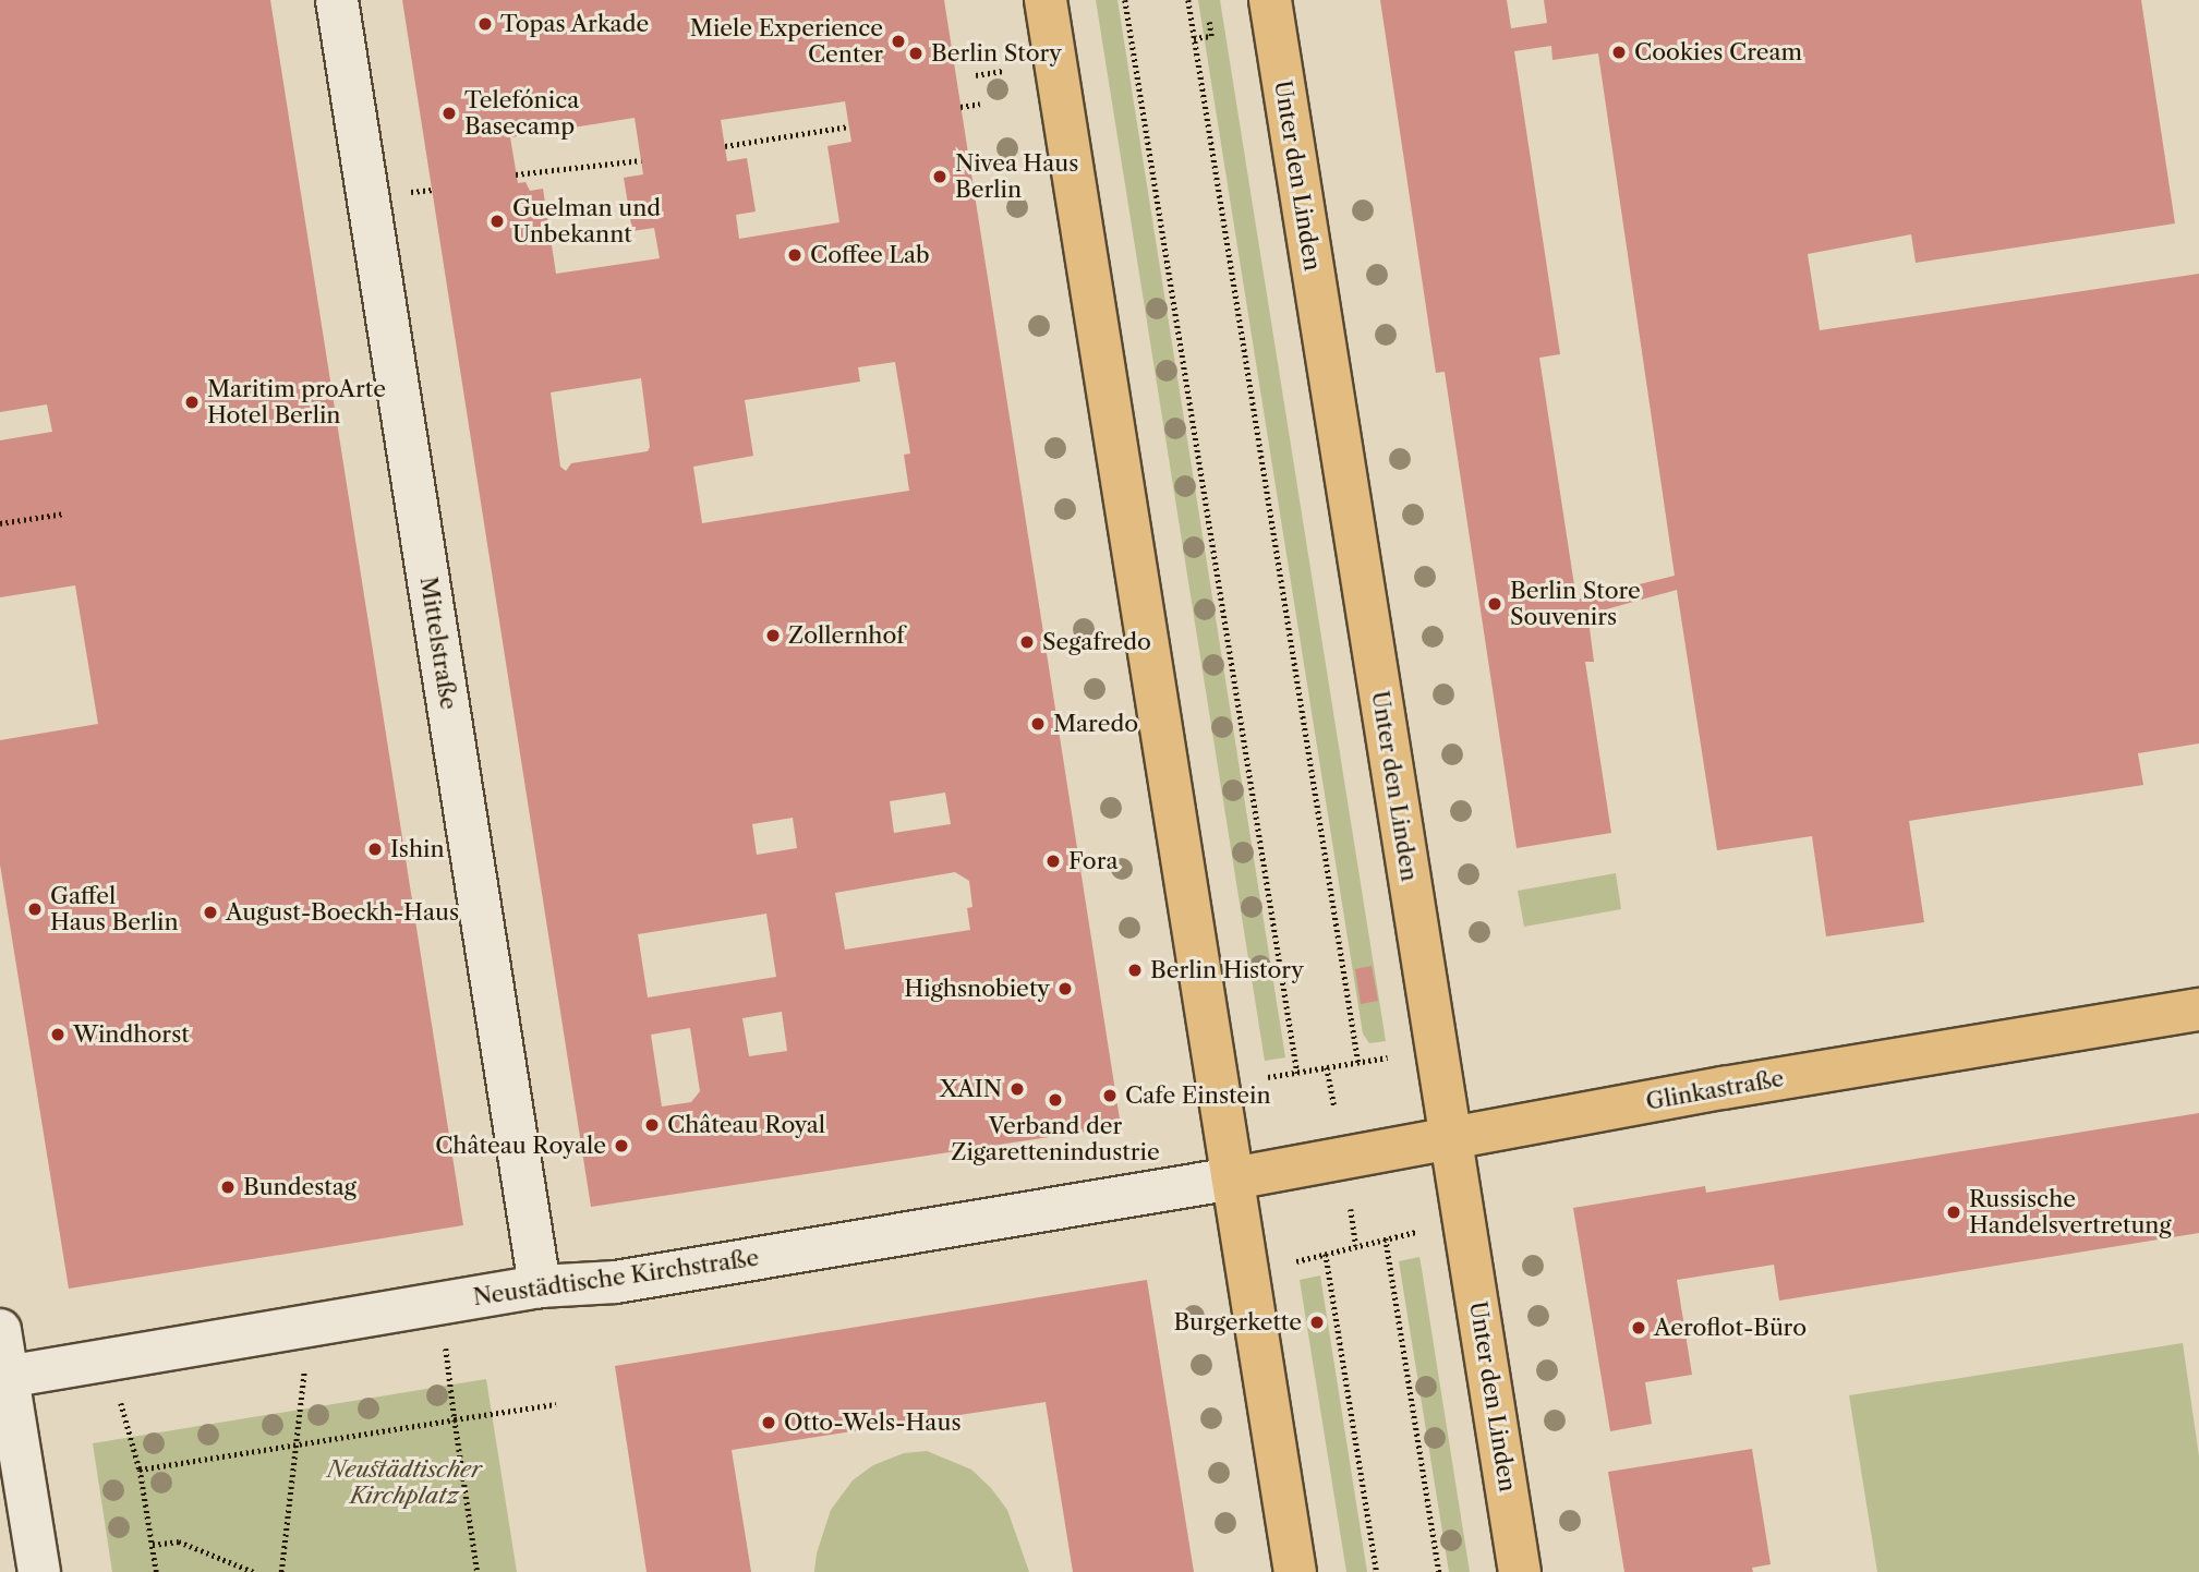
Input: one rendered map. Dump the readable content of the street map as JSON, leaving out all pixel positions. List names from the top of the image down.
{
  "streets": {
    "main road": ["Unter den Linden", "Glinkastraße"],
    "street": ["Mittelstraße", "Neustädtische Kirchstraße"]
  },
  "crossings": [
    ["Unter den Linden", "Glinkastraße"],
    ["Mittelstraße", "Neustädtische Kirchstraße"],
    ["Glinkastraße", "Neustädtische Kirchstraße"]
  ],
  "parks": ["Neustädtischer Kirchplatz"],
  "places": [
    "Topas Arkade",
    "Miele Experience Center",
    "Cookies Cream",
    "Berlin Story",
    "Telefónica Basecamp",
    "Nivea Haus Berlin",
    "Guelman und Unbekannt",
    "Coffee Lab",
    "Maritim proArte Hotel Berlin",
    "Berlin Store Souvenirs",
    "Zollernhof",
    "Segafredo",
    "Maredo",
    "Ishin",
    "Fora",
    "Gaffel Haus Berlin",
    "August-Boeckh-Haus",
    "Berlin History",
    "Highsnobiety",
    "Windhorst",
    "XAIN",
    "Cafe Einstein",
    "Verband der Zigarettenindustrie",
    "Château Royal",
    "Château Royale",
    "Bundestag",
    "Russische Handelsvertretung",
    "Burgerkette",
    "Aeroflot-Büro",
    "Otto-Wels-Haus"
  ]
}
